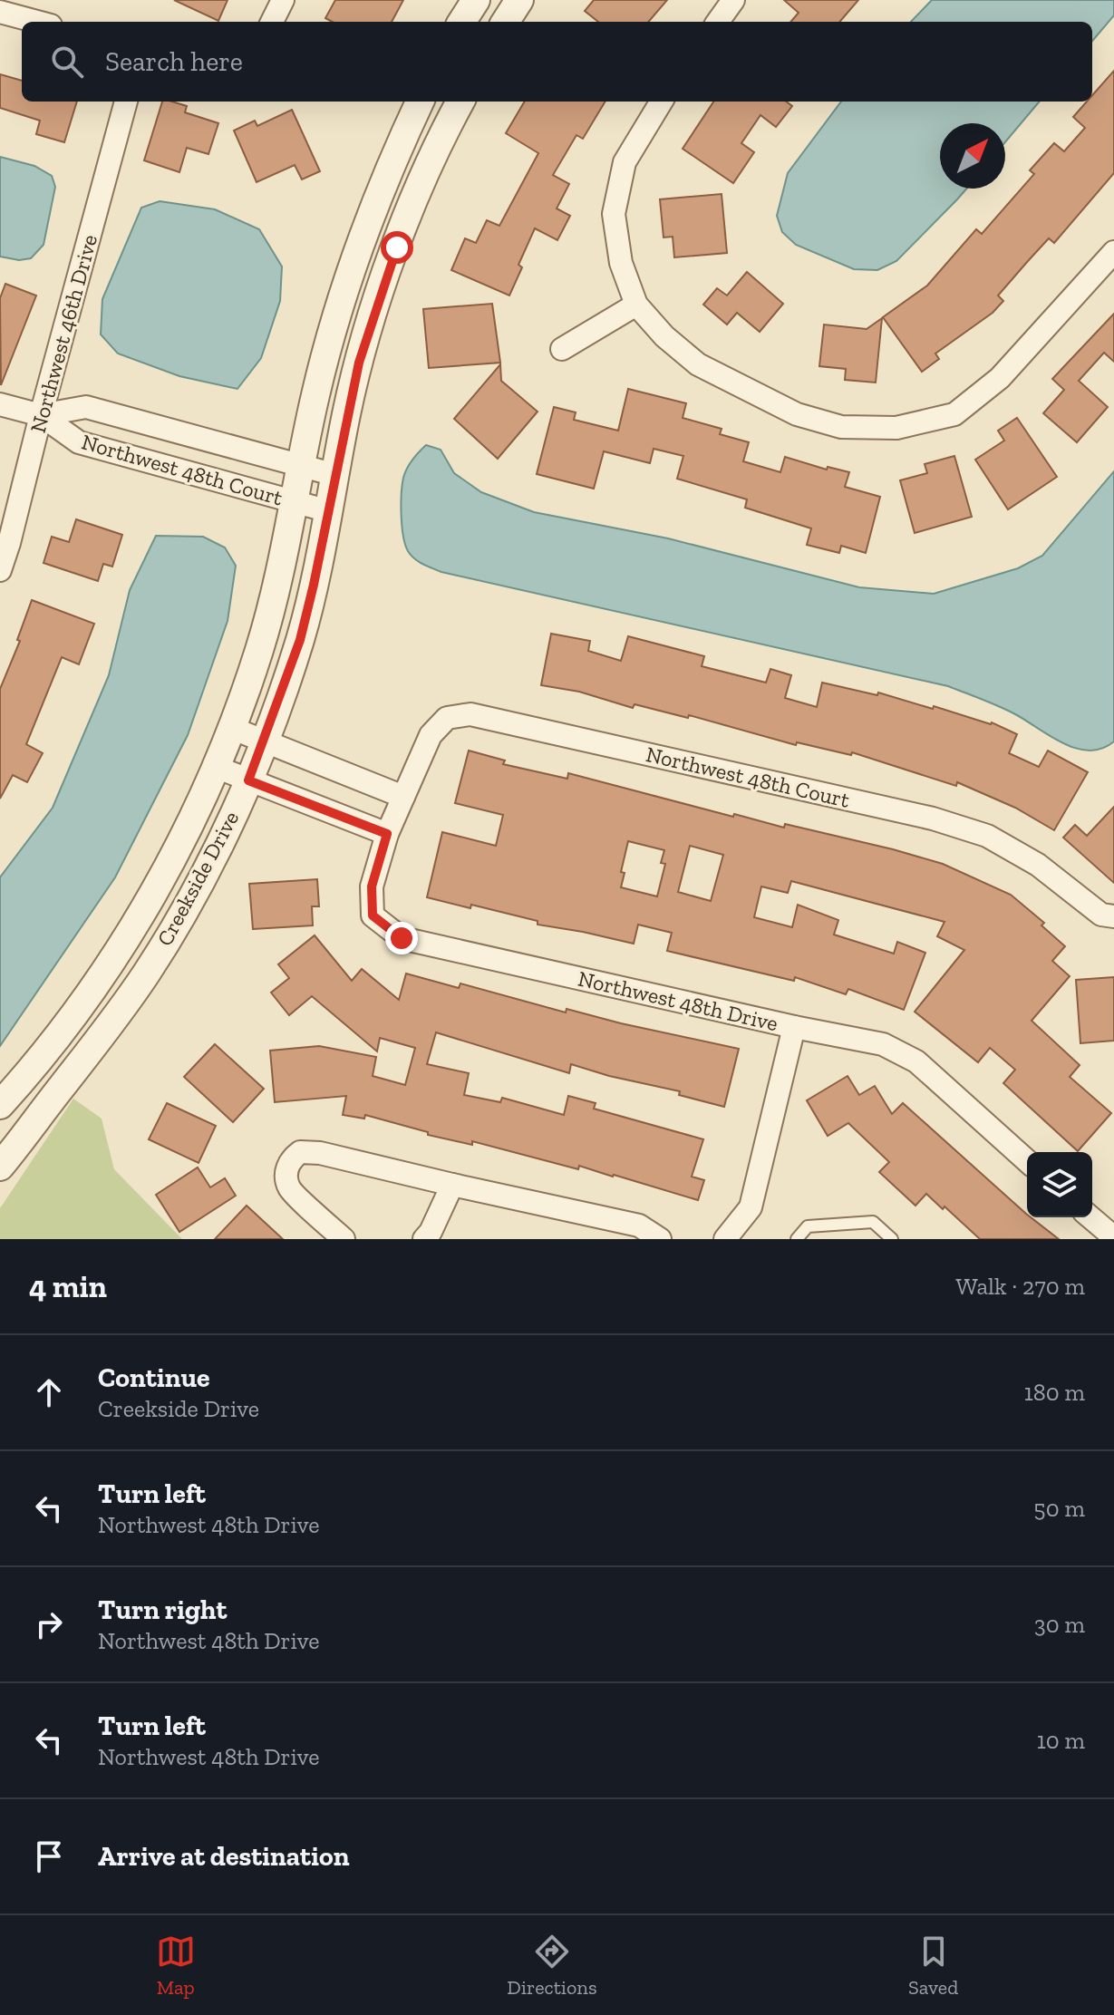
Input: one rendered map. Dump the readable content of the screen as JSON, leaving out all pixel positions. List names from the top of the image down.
{
  "streets": {
    "street": [
      "Northwest 46th Drive",
      "Northwest 48th Court",
      "Creekside Drive",
      "Northwest 48th Drive"
    ]
  },
  "crossings": [
    ["Northwest 46th Drive", "Northwest 48th Court"],
    ["Northwest 48th Court", "Creekside Drive"],
    ["Northwest 48th Court", "Northwest 48th Drive"]
  ],
  "north": "top right",
  "page": {
    "search": "Search here",
    "heading": ["4 min", "Walk · 270 m"],
    "list": [
      ["Continue", "Creekside Drive", "180 m"],
      ["Turn left", "Northwest 48th Drive", "50 m"],
      ["Turn right", "Northwest 48th Drive", "30 m"],
      ["Turn left", "Northwest 48th Drive", "10 m"],
      "Arrive at destination"
    ],
    "nav": ["Map", "Directions", "Saved"]
  }
}
